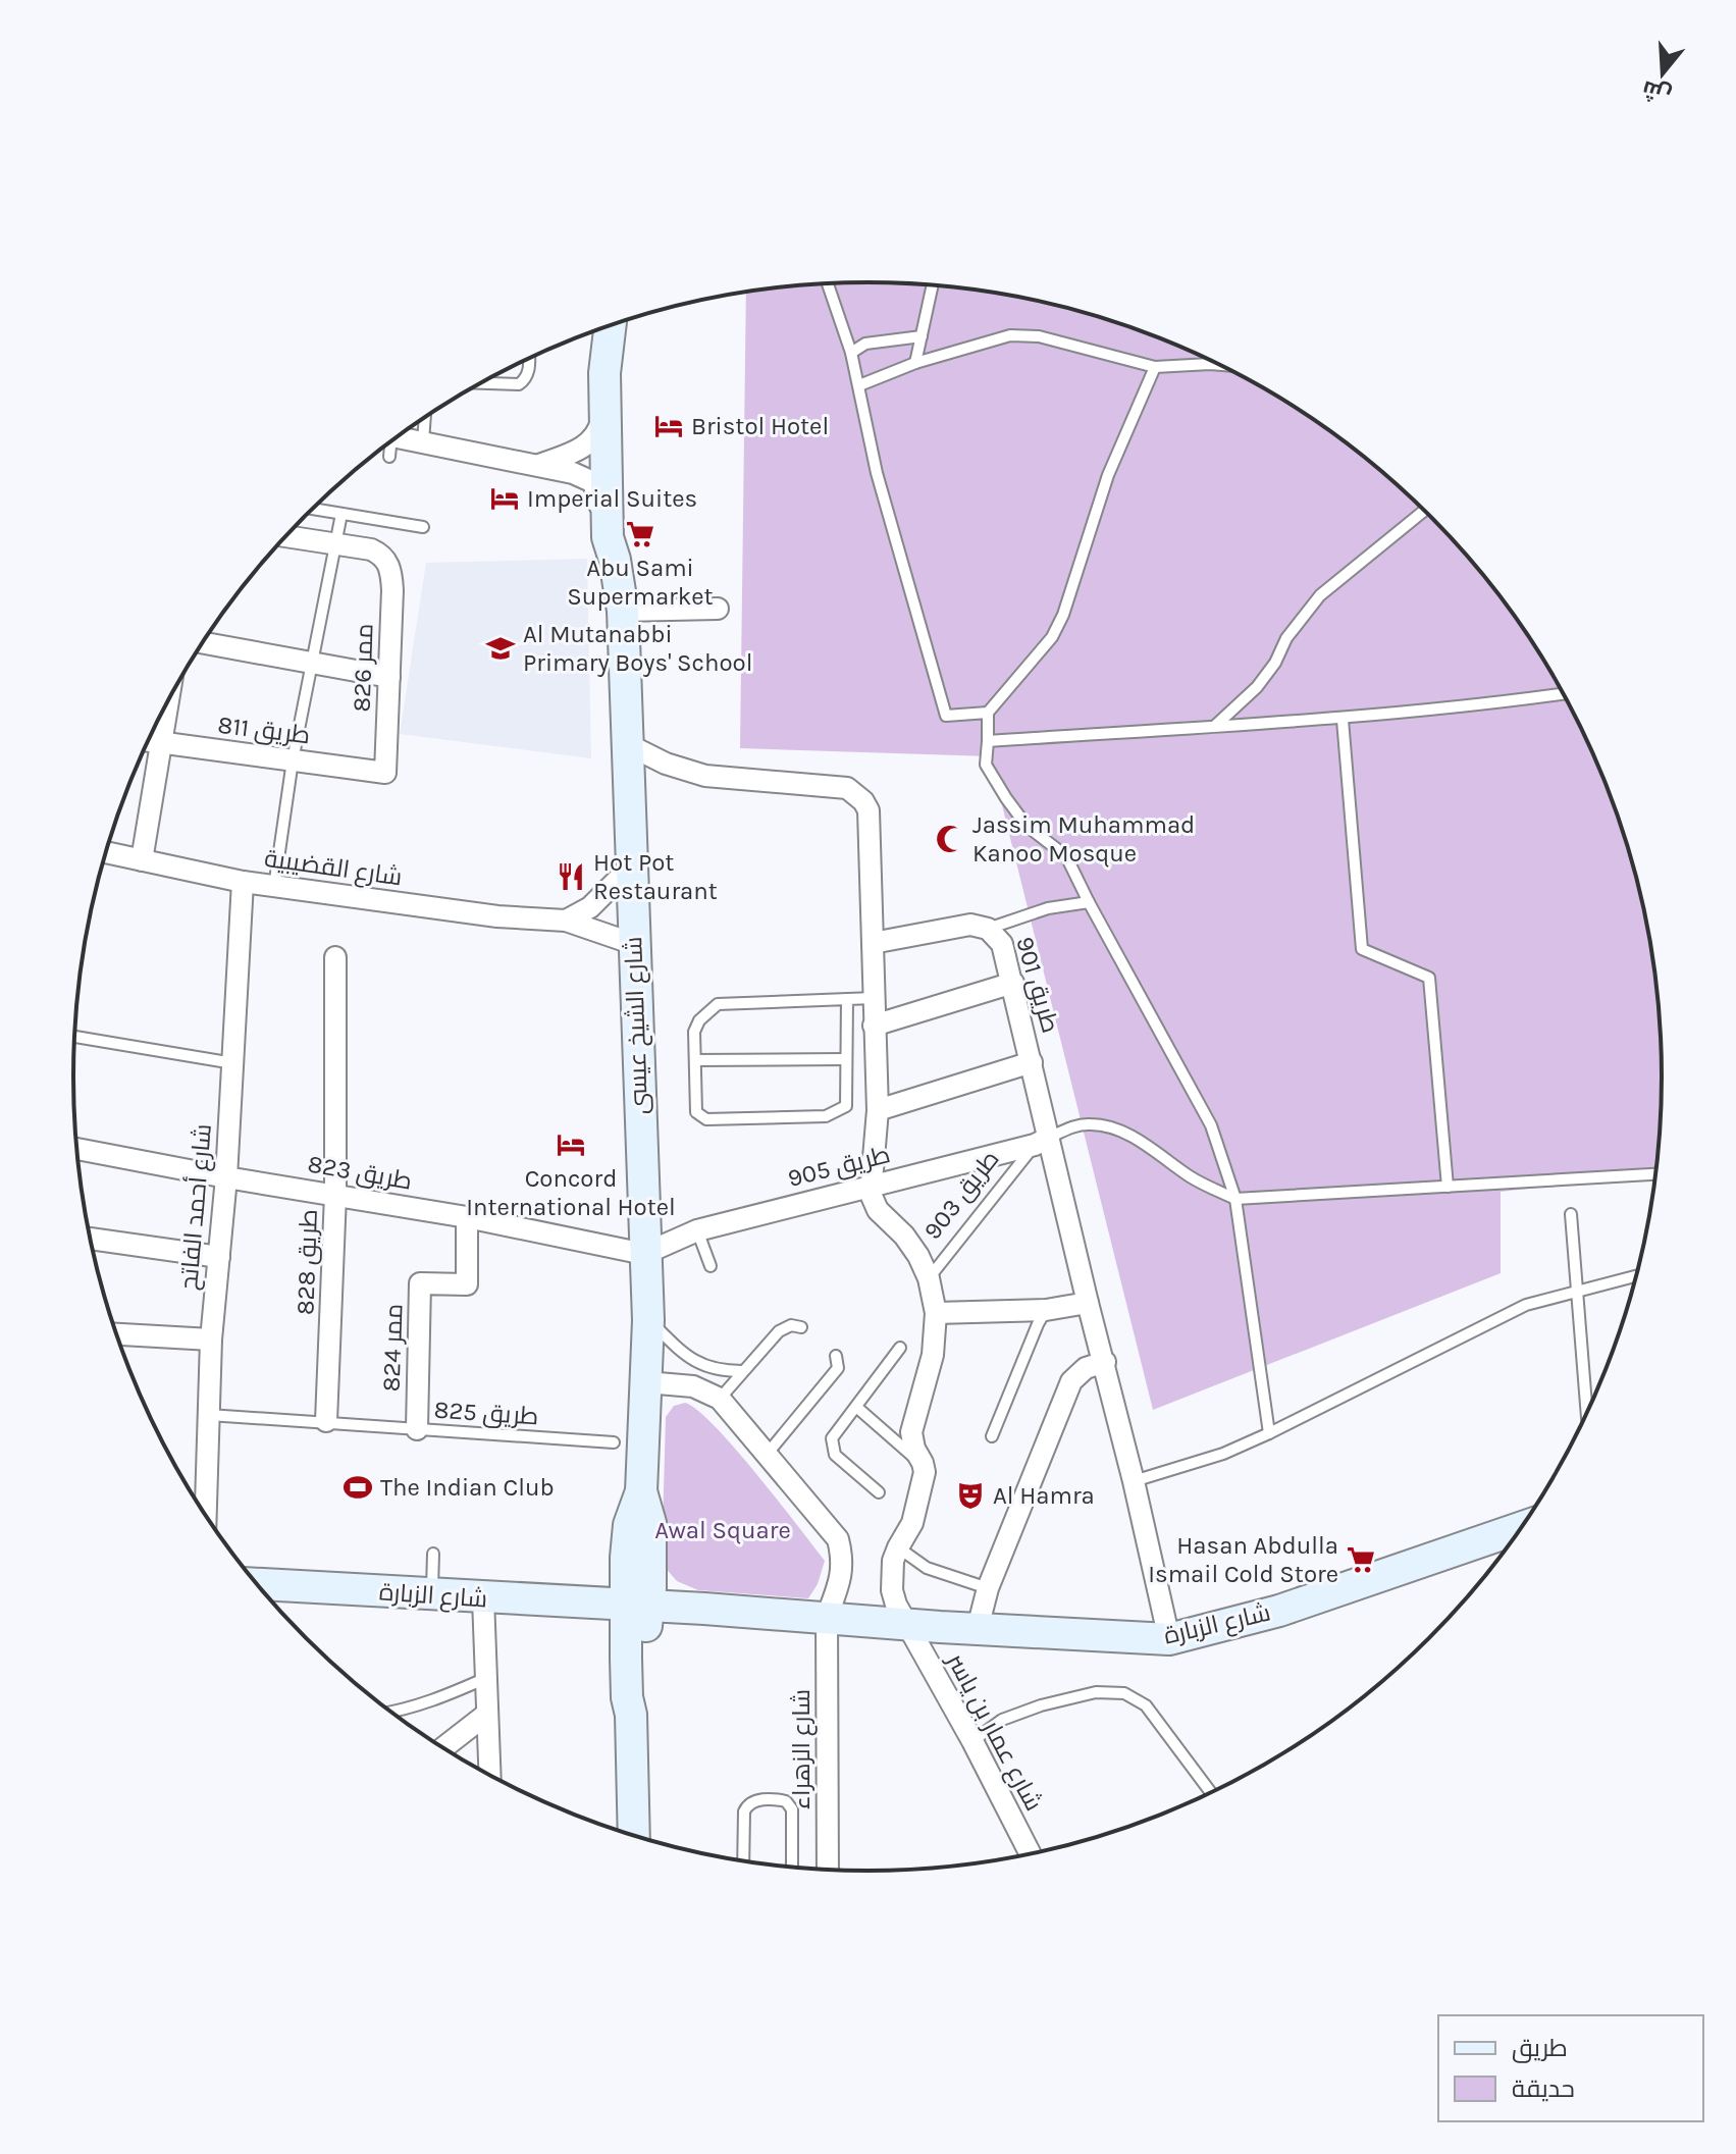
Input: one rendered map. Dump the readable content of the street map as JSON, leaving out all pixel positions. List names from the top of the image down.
{
  "streets": {
    "street": [
      "ممر 826",
      "طريق 811",
      "شارع القضيبية",
      "طريق 901",
      "شارع الشيخ عيسى",
      "طريق 905",
      "طريق 823",
      "طريق 903",
      "شارع أحمد الفاتح",
      "طريق 828",
      "ممر 824",
      "شارع الزبارة",
      "شارع عمار بن ياسر",
      "شارع الزهراء"
    ],
    "lane": ["طريق 825"]
  },
  "crossings": [
    ["ممر 826", "طريق 811"],
    ["شارع القضيبية", "شارع الشيخ عيسى"],
    ["شارع القضيبية", "شارع أحمد الفاتح"],
    ["طريق 901", "طريق 905"],
    ["طريق 901", "طريق 903"],
    ["طريق 901", "شارع الزبارة"],
    ["شارع الشيخ عيسى", "طريق 905"],
    ["شارع الشيخ عيسى", "طريق 823"],
    ["شارع الشيخ عيسى", "شارع الزبارة"],
    ["طريق 905", "طريق 823"],
    ["طريق 905", "طريق 903"],
    ["طريق 823", "شارع أحمد الفاتح"],
    ["طريق 823", "طريق 828"],
    ["طريق 823", "ممر 824"],
    ["طريق 903", "شارع الزبارة"],
    ["طريق 903", "شارع عمار بن ياسر"],
    ["شارع أحمد الفاتح", "طريق 825"],
    ["طريق 828", "طريق 825"],
    ["ممر 824", "طريق 825"],
    ["شارع الزبارة", "شارع عمار بن ياسر"],
    ["شارع الزبارة", "شارع الزهراء"]
  ],
  "parks": ["Awal Square"],
  "places": {
    "hotel": ["Bristol Hotel", "Imperial Suites", "Concord International Hotel"],
    "supermarket": ["Abu Sami Supermarket", "Hasan Abdulla Ismail Cold Store"],
    "school or university": ["Al Mutanabbi Primary Boys' School"],
    "mosque": ["Jassim Muhammad Kanoo Mosque"],
    "restaurant": ["Hot Pot Restaurant"],
    "sports": ["The Indian Club"],
    "theatre": ["Al Hamra"]
  },
  "legend": ["طريق", "حديقة"],
  "north": "bottom"
}
